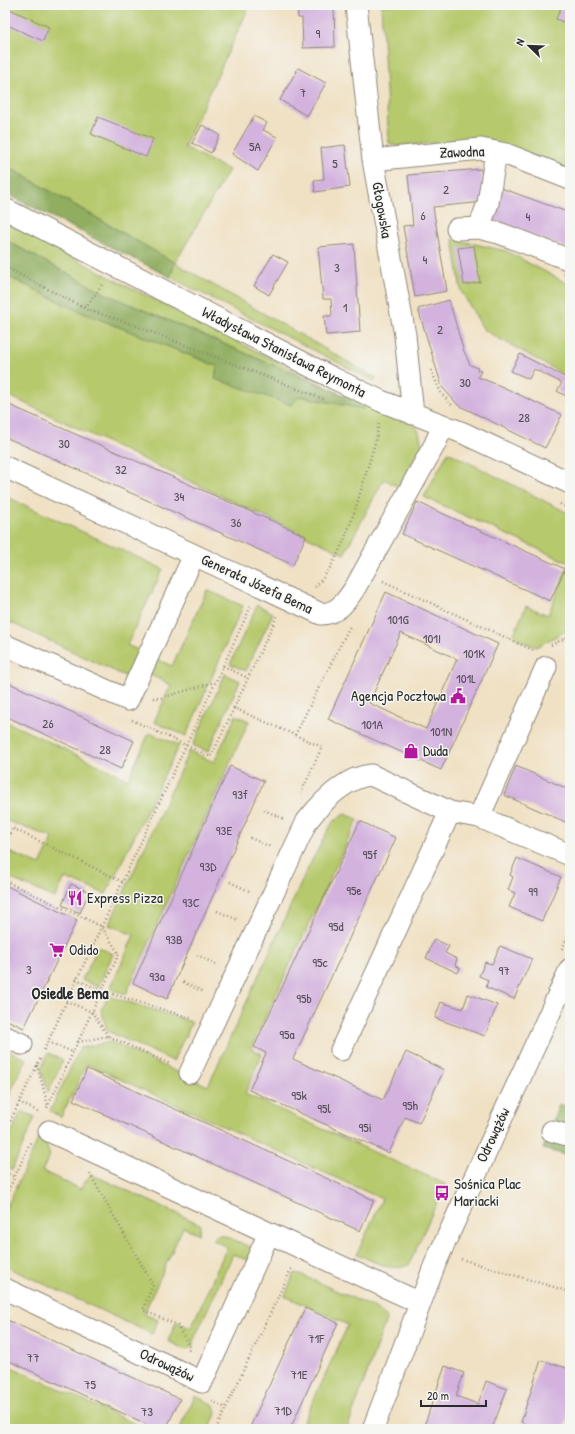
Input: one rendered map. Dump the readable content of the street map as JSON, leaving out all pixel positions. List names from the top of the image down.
{
  "streets": {
    "street": [
      "Zawodna",
      "Głogowska",
      "Władysława Stanisława Reymonta",
      "Generała Józefa Bema",
      "Odrowążów"
    ]
  },
  "crossings": [
    ["Zawodna", "Głogowska"],
    ["Głogowska", "Władysława Stanisława Reymonta"],
    ["Władysława Stanisława Reymonta", "Generała Józefa Bema"]
  ],
  "districts": ["Osiedle Bema"],
  "places": {
    "public building": ["Agencja Pocztowa"],
    "shop": ["Duda"],
    "restaurant": ["Express Pizza"],
    "supermarket": ["Odido"],
    "bus stop": ["Sośnica Plac Mariacki"]
  },
  "house_numbers": [
    "9",
    "7",
    "5A",
    "5",
    "2",
    "6",
    "4",
    "4",
    "3",
    "1",
    "2",
    "30",
    "28",
    "30",
    "32",
    "34",
    "36",
    "101G",
    "101I",
    "101K",
    "101L",
    "26",
    "101A",
    "101N",
    "28",
    "93f",
    "93E",
    "95f",
    "93D",
    "95e",
    "99",
    "93C",
    "95d",
    "93B",
    "95c",
    "3",
    "97",
    "93a",
    "95b",
    "95a",
    "95k",
    "95h",
    "95l",
    "95i",
    "71F",
    "77",
    "71E",
    "75",
    "71D",
    "73"
  ],
  "scale_bar": "20 m",
  "north": "top left"
}
